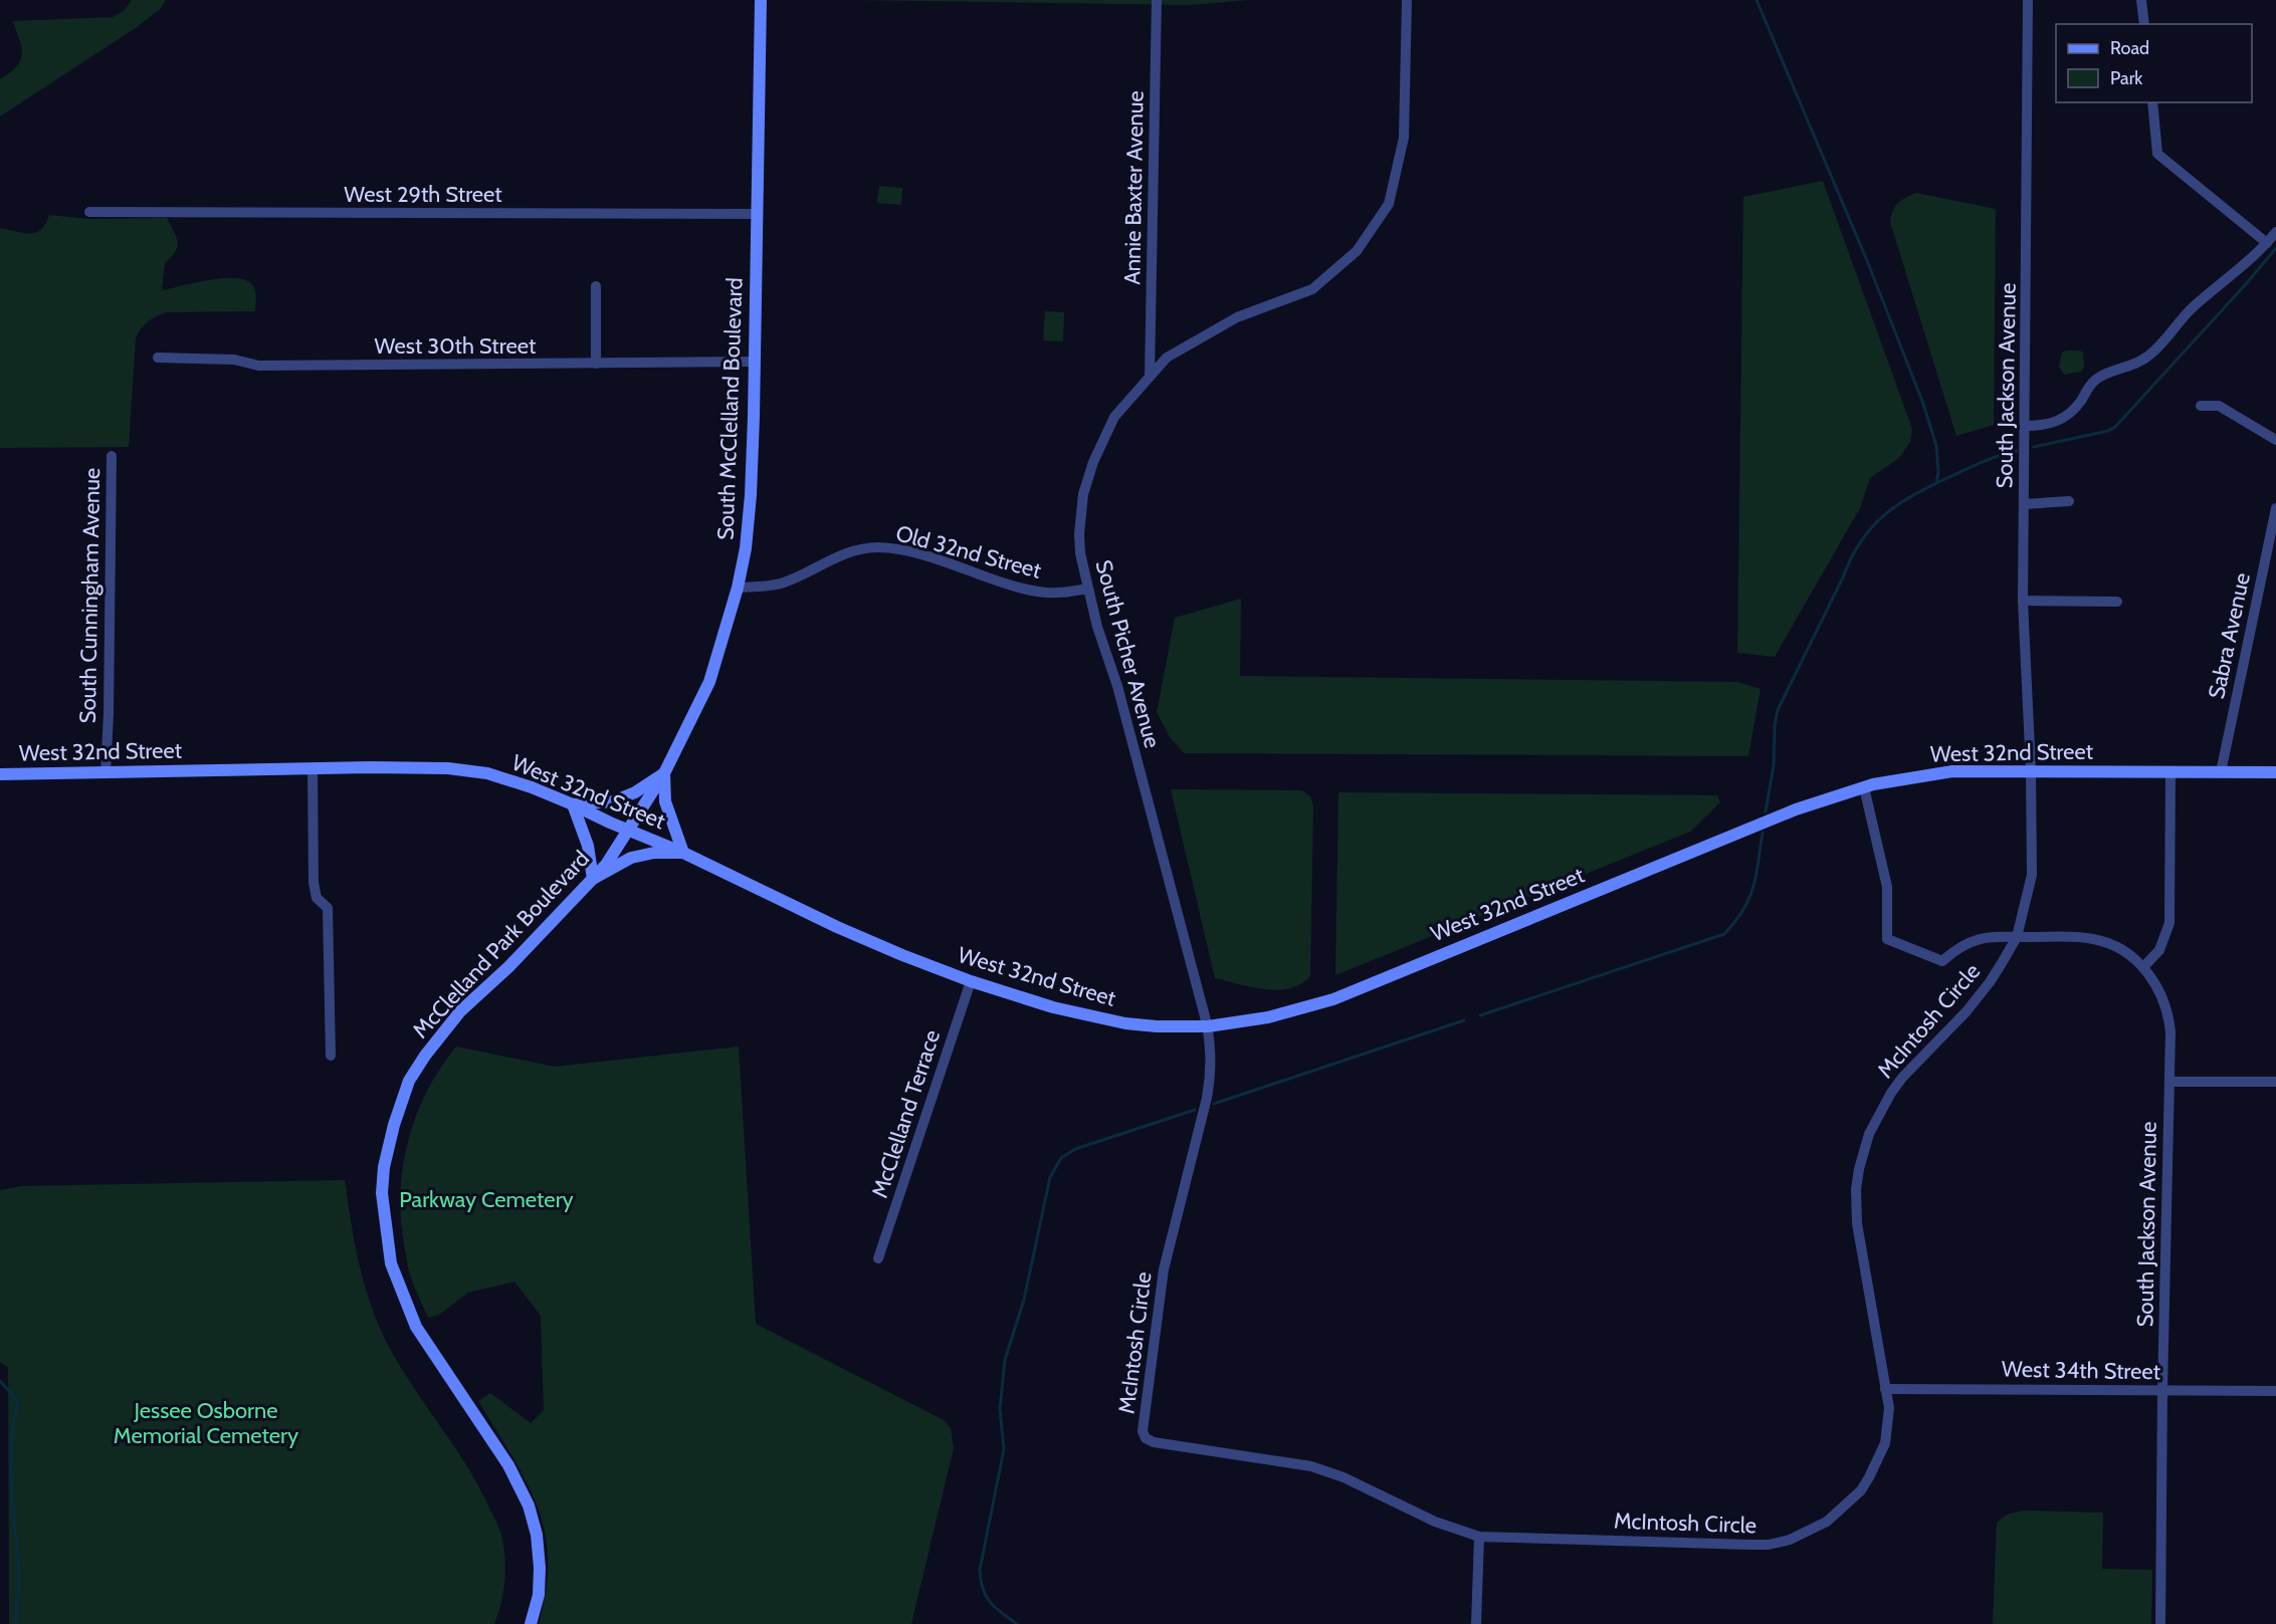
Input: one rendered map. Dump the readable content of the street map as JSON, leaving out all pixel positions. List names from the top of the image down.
{
  "streets": {
    "main road": ["South McClelland Boulevard", "West 32nd Street", "McClelland Park Boulevard"],
    "street": [
      "Annie Baxter Avenue",
      "West 29th Street",
      "West 30th Street",
      "South Jackson Avenue",
      "Old 32nd Street",
      "South Cunningham Avenue",
      "Sabra Avenue",
      "South Picher Avenue",
      "McIntosh Circle",
      "McClelland Terrace",
      "West 34th Street"
    ]
  },
  "crossings": [
    ["Annie Baxter Avenue", "South Picher Avenue"],
    ["West 29th Street", "South McClelland Boulevard"],
    ["West 30th Street", "South McClelland Boulevard"],
    ["South Jackson Avenue", "West 32nd Street"],
    ["South Jackson Avenue", "McIntosh Circle"],
    ["South Jackson Avenue", "West 34th Street"],
    ["South McClelland Boulevard", "Old 32nd Street"],
    ["South McClelland Boulevard", "West 32nd Street"],
    ["South McClelland Boulevard", "McClelland Park Boulevard"],
    ["Old 32nd Street", "South Picher Avenue"],
    ["South Cunningham Avenue", "West 32nd Street"],
    ["Sabra Avenue", "West 32nd Street"],
    ["South Picher Avenue", "West 32nd Street"],
    ["South Picher Avenue", "McIntosh Circle"],
    ["West 32nd Street", "McClelland Park Boulevard"],
    ["West 32nd Street", "McIntosh Circle"],
    ["West 32nd Street", "McClelland Terrace"],
    ["McIntosh Circle", "West 34th Street"]
  ],
  "parks": ["Parkway Cemetery", "Jessee Osborne Memorial Cemetery"],
  "legend": ["Road", "Park"]
}
